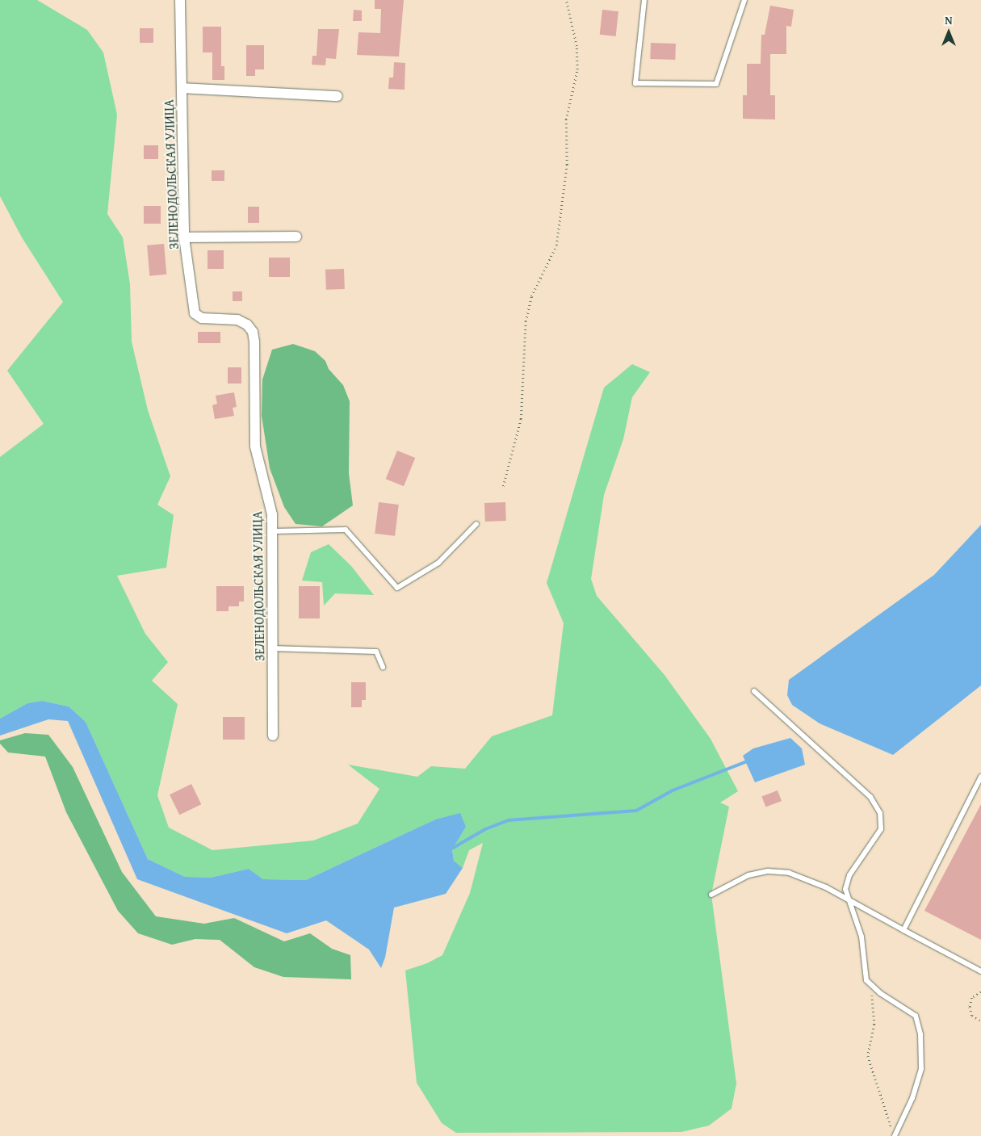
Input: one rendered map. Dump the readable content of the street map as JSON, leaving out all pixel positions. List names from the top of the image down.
{
  "streets": {
    "street": ["ЗЕЛЕНОДОЛЬСКАЯ УЛИЦА"]
  },
  "north": "top"
}
